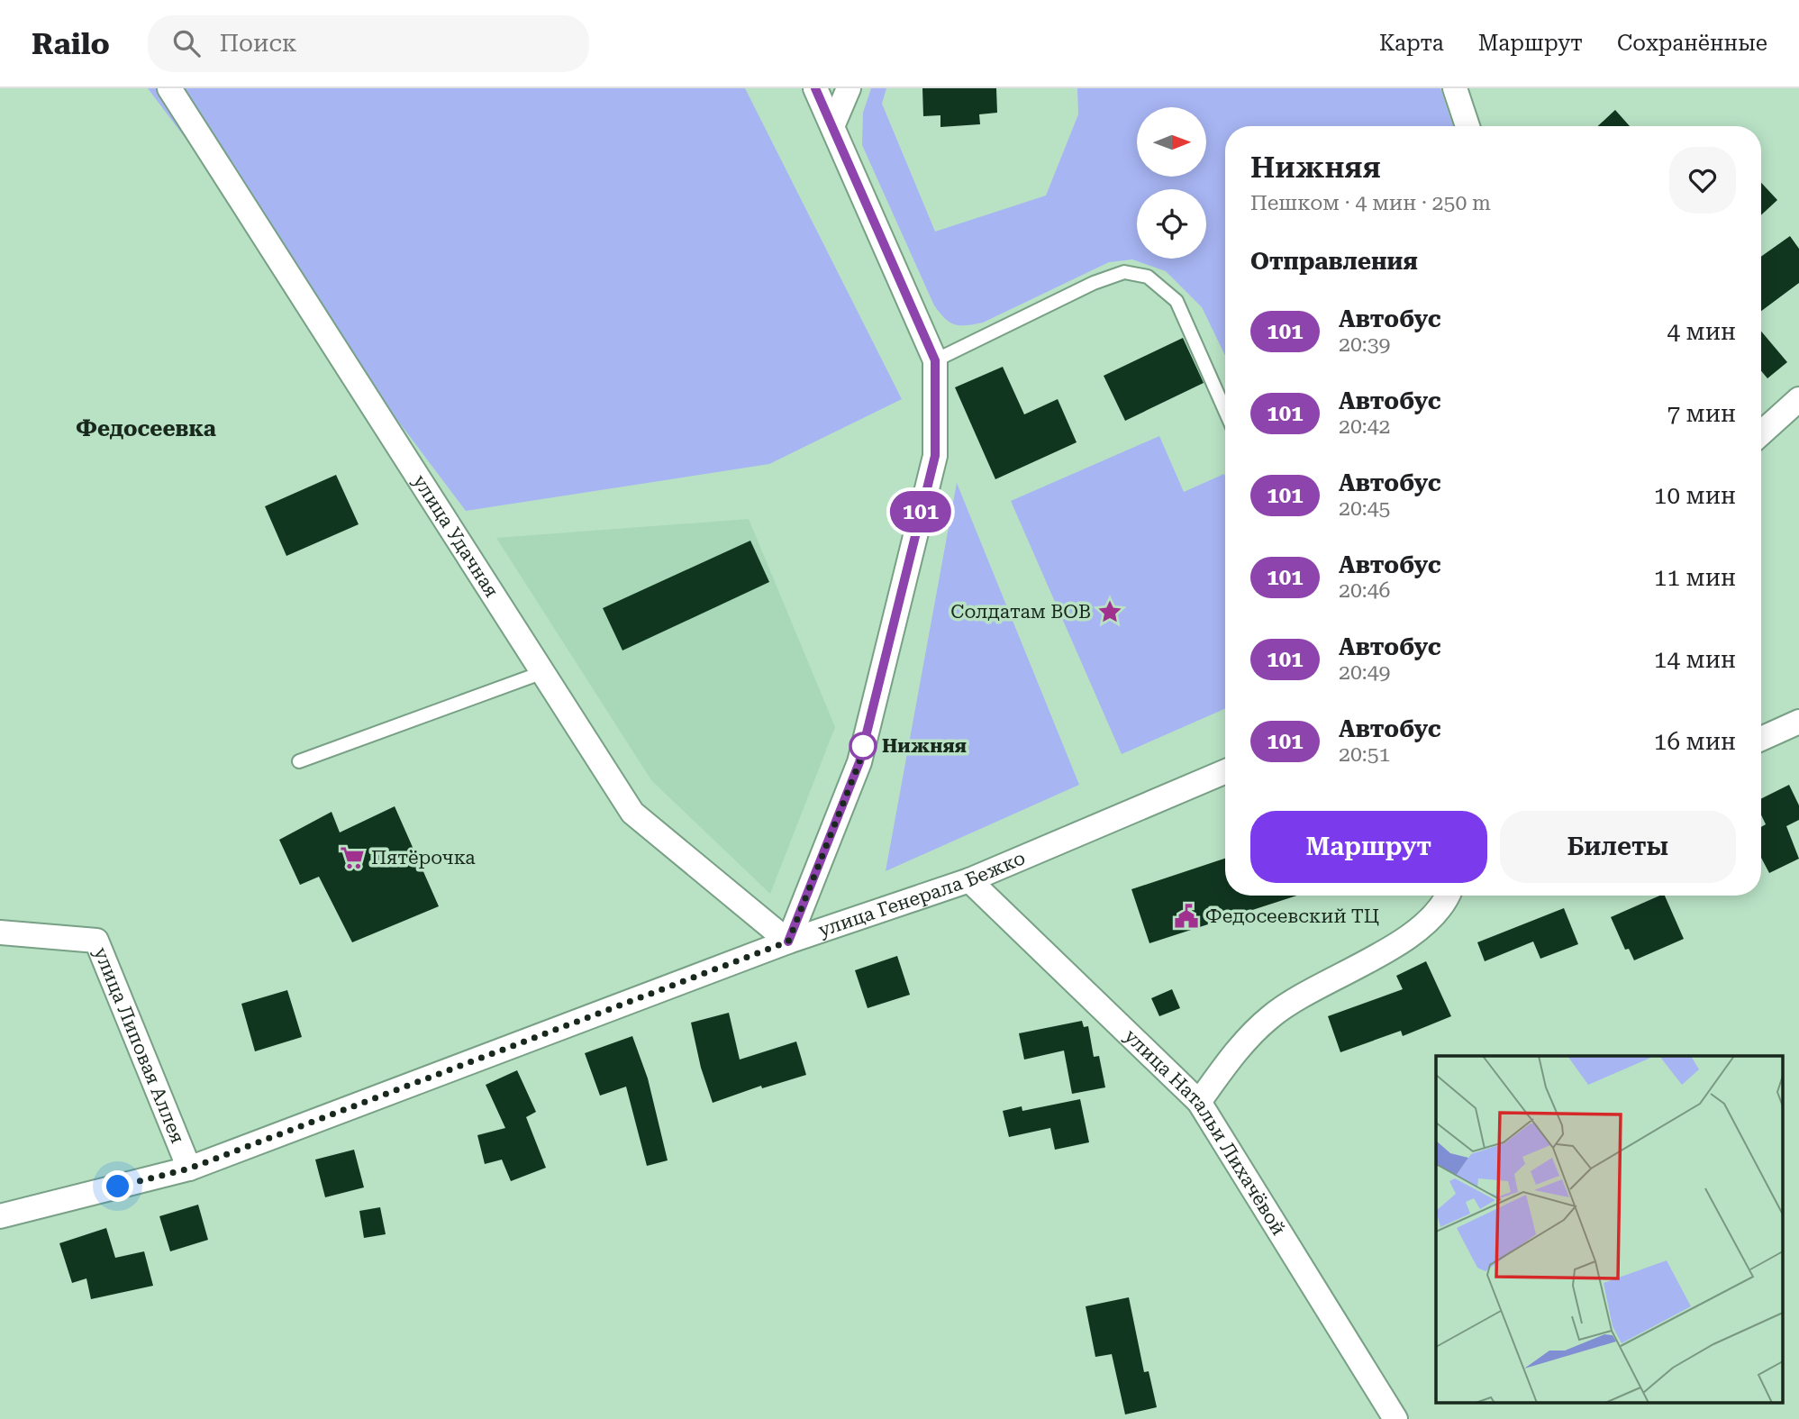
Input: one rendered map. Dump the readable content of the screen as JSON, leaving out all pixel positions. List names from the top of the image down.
{
  "streets": {
    "street": [
      "улица Удачная",
      "улица Генерала Бежко",
      "улица Липовая Аллея",
      "улица Натальи Лихачёвой"
    ]
  },
  "crossings": [
    ["улица Удачная", "улица Генерала Бежко"],
    ["улица Генерала Бежко", "улица Липовая Аллея"],
    ["улица Генерала Бежко", "улица Натальи Лихачёвой"]
  ],
  "districts": ["Федосеевка"],
  "places": {
    "place": ["Солдатам ВОВ"],
    "other": ["Нижняя"],
    "supermarket": ["Пятёрочка"],
    "public building": ["Федосеевский ТЦ"]
  },
  "lines": ["bus line 101"],
  "north": "right",
  "page": {
    "header": "Railo",
    "search": "Поиск",
    "nav": ["Карта", "Маршрут", "Сохранённые"],
    "on_map": "101",
    "heading": [
      ["Нижняя", "Пешком · 4 мин · 250 m"],
      "Отправления"
    ],
    "list": [
      {
        "mark": "101",
        "name": "Автобус",
        "note": "20:39",
        "value": "4 мин"
      },
      {
        "mark": "101",
        "name": "Автобус",
        "note": "20:42",
        "value": "7 мин"
      },
      {
        "mark": "101",
        "name": "Автобус",
        "note": "20:45",
        "value": "10 мин"
      },
      {
        "mark": "101",
        "name": "Автобус",
        "note": "20:46",
        "value": "11 мин"
      },
      {
        "mark": "101",
        "name": "Автобус",
        "note": "20:49",
        "value": "14 мин"
      },
      {
        "mark": "101",
        "name": "Автобус",
        "note": "20:51",
        "value": "16 мин"
      }
    ],
    "buttons": ["Маршрут", "Билеты"]
  }
}
